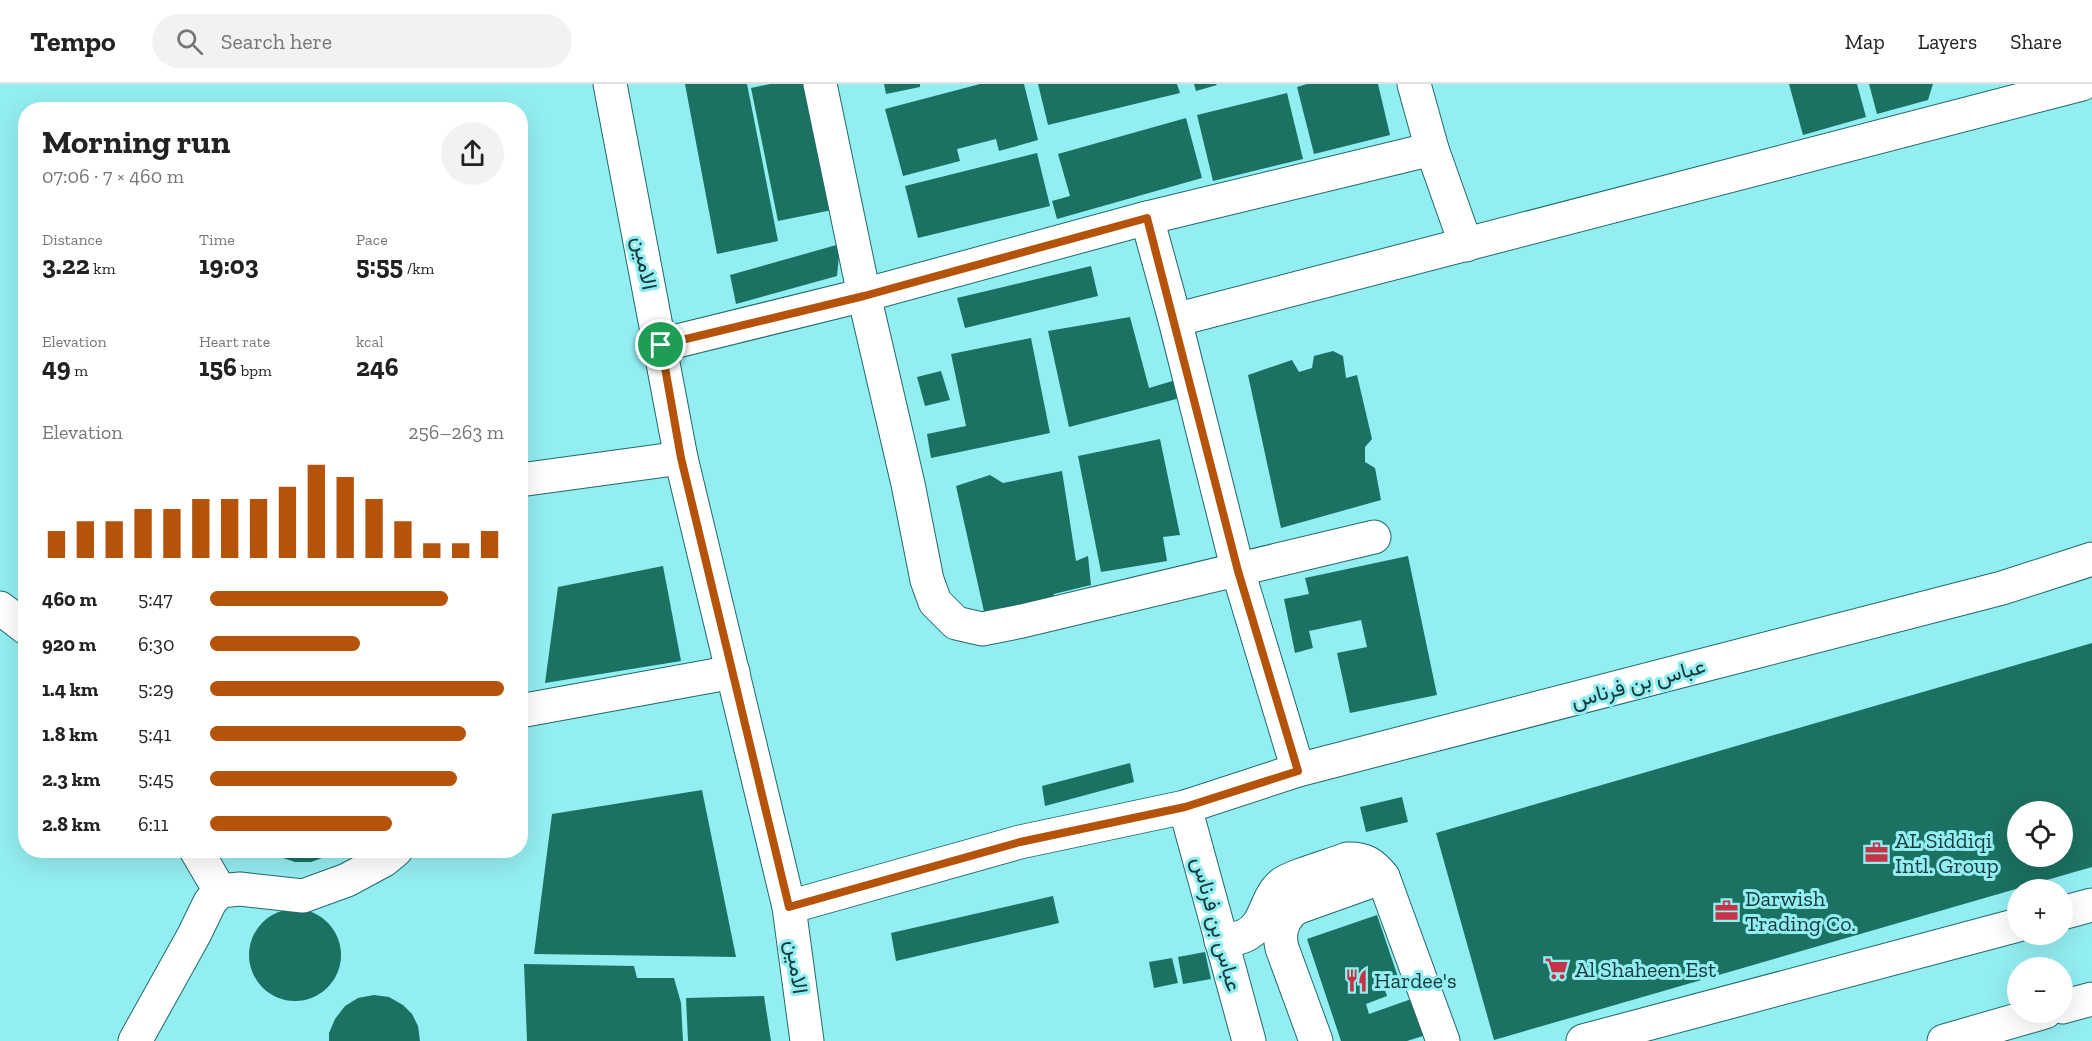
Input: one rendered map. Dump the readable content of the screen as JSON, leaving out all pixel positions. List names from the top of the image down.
{
  "streets": {
    "street": ["الامين", "عباس بن فرناس"]
  },
  "crossings": [
    ["الامين", "عباس بن فرناس"]
  ],
  "places": {
    "office": ["AL Siddiqi Intl. Group", "Darwish Trading Co."],
    "supermarket": ["Al Shaheen Est"],
    "restaurant": ["Hardee's"]
  },
  "page": {
    "header": "Tempo",
    "search": "Search here",
    "nav": ["Map", "Layers", "Share"],
    "heading": ["Morning run", "07:06 · 7 × 460 m"],
    "stats": [
      ["Distance", "3.22 km"],
      ["Time", "19:03"],
      ["Pace", "5:55 /km"],
      ["Elevation", "49 m"],
      ["Heart rate", "156 bpm"],
      ["kcal", "246"]
    ],
    "chart": ["Elevation", "256–263 m"],
    "list": [
      {
        "name": "460 m",
        "note": "5:47"
      },
      {
        "name": "920 m",
        "note": "6:30"
      },
      {
        "name": "1.4 km",
        "note": "5:29"
      },
      {
        "name": "1.8 km",
        "note": "5:41"
      },
      {
        "name": "2.3 km",
        "note": "5:45"
      },
      {
        "name": "2.8 km",
        "note": "6:11"
      }
    ],
    "map_buttons": ["+", "−"]
  }
}
